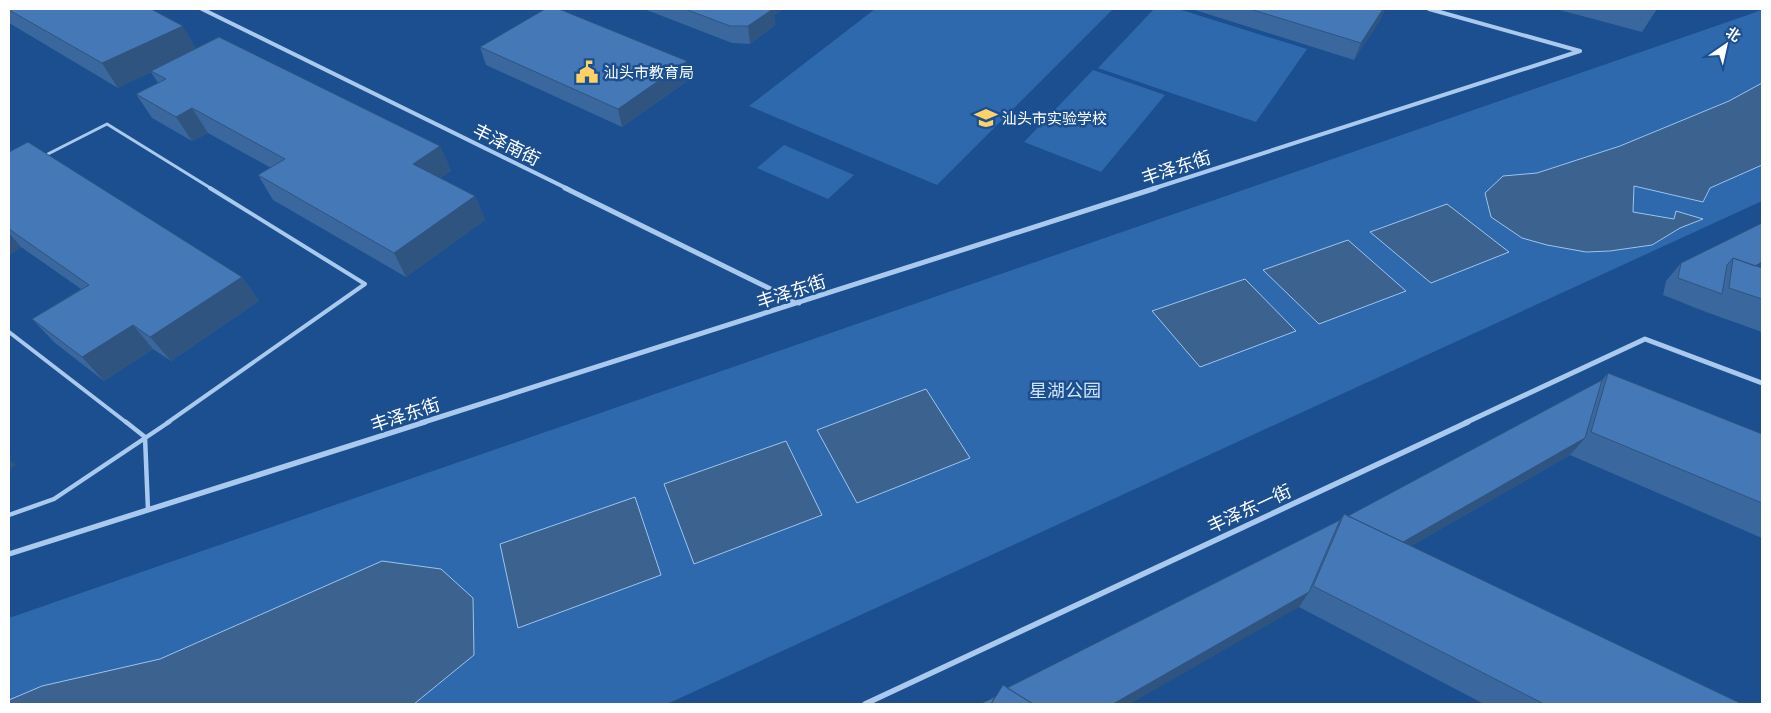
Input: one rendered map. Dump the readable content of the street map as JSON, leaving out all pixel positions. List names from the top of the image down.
{
  "streets": {
    "street": ["丰泽南街", "丰泽东街", "丰泽东一街"]
  },
  "crossings": [
    ["丰泽南街", "丰泽东街"]
  ],
  "parks": ["星湖公园"],
  "places": {
    "public building": ["汕头市教育局"],
    "school or university": ["汕头市实验学校"]
  },
  "north": "top right"
}
